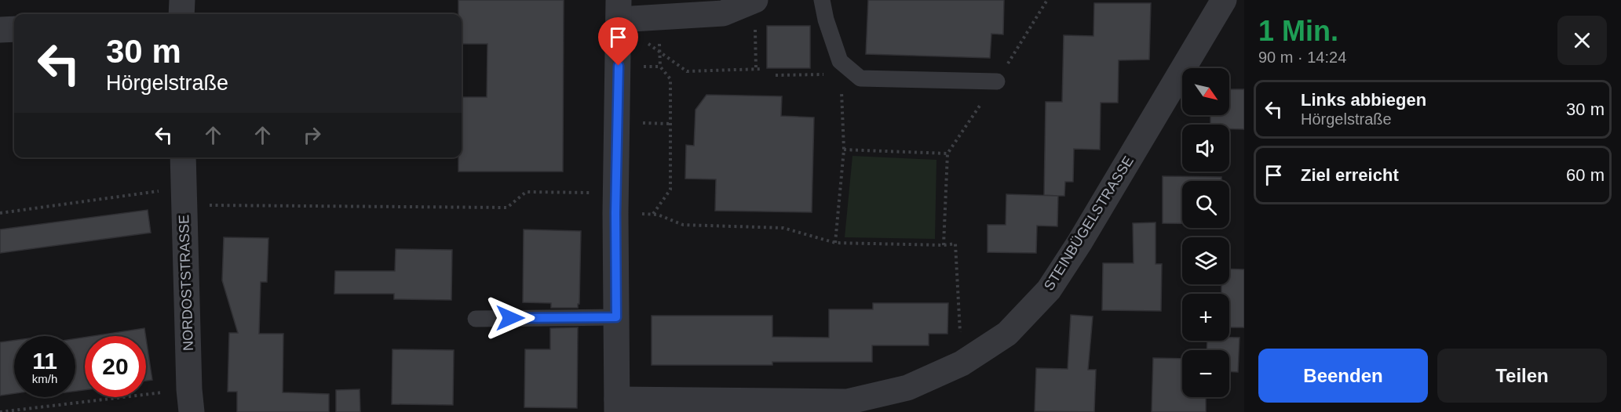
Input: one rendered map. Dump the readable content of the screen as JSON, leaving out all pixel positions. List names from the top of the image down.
{
  "streets": {
    "street": ["STEINBÜGELSTRASSE", "NORDOSTSTRASSE"]
  },
  "north": "bottom right",
  "page": {
    "heading": ["1 Min.", "90 m · 14:24"],
    "turn": ["30 m", "Hörgelstraße"],
    "map_buttons": ["+", "−"],
    "list": [
      {
        "name": "Links abbiegen",
        "note": "Hörgelstraße",
        "value": "30 m"
      },
      {
        "name": "Ziel erreicht",
        "value": "60 m"
      }
    ],
    "speed": "11 km/h",
    "limit": "20",
    "buttons": ["Beenden", "Teilen"]
  }
}
